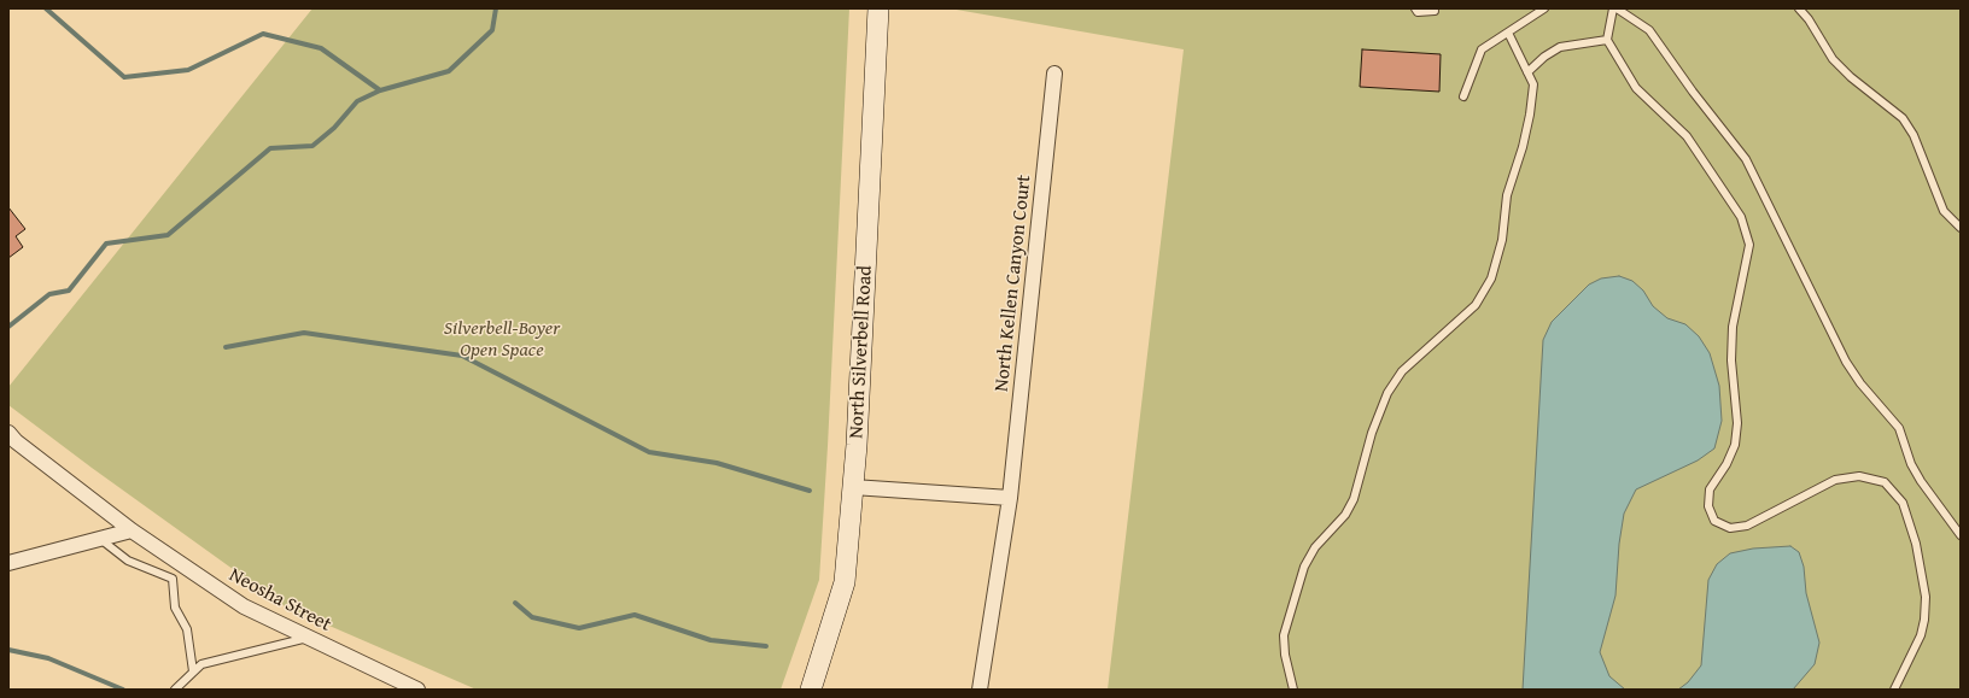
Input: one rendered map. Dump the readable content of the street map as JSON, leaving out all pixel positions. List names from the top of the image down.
{
  "streets": {
    "main road": ["North Silverbell Road"],
    "street": ["North Kellen Canyon Court", "Neosha Street"]
  },
  "parks": ["Silverbell-Boyer Open Space"]
}
